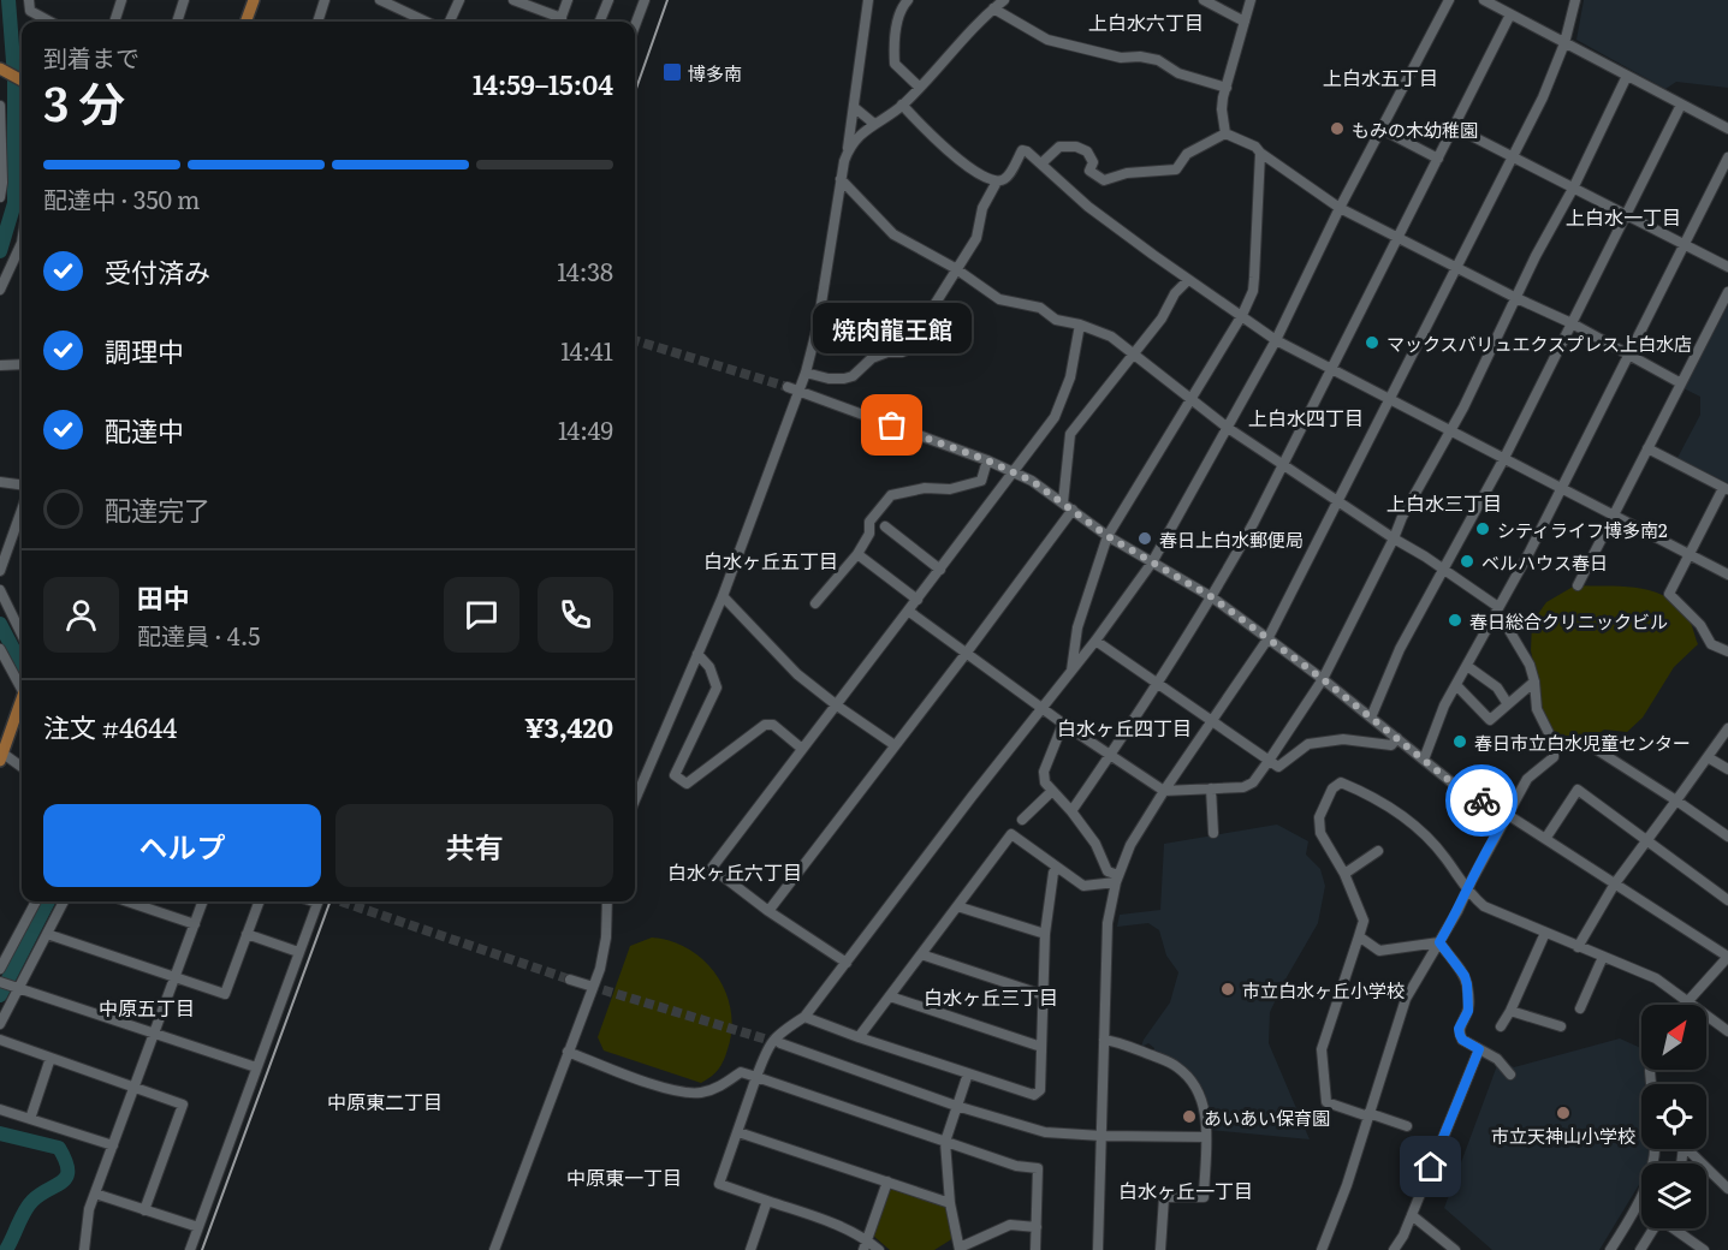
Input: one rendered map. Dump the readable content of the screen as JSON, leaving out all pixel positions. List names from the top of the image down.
{
  "districts": [
    "上白水六丁目",
    "上白水五丁目",
    "上白水一丁目",
    "上白水四丁目",
    "上白水三丁目",
    "白水ヶ丘五丁目",
    "白水ヶ丘四丁目",
    "白水ヶ丘六丁目",
    "白水ヶ丘三丁目",
    "中原五丁目",
    "中原東二丁目",
    "中原東一丁目",
    "白水ヶ丘一丁目"
  ],
  "places": {
    "transit": ["博多南"],
    "other": [
      "もみの木幼稚園",
      "マックスバリュエクスプレス上白水店",
      "焼肉龍王館",
      "シティライフ博多南2",
      "春日上白水郵便局",
      "ベルハウス春日",
      "春日総合クリニックビル",
      "春日市立白水児童センター",
      "市立白水ヶ丘小学校",
      "市立天神山小学校",
      "あいあい保育園"
    ]
  },
  "north": "top right",
  "page": {
    "heading": ["3 分", "到着まで", "14:59–15:04"],
    "panel": [
      "田中",
      "配達員 · 4.5",
      "注文 #4644",
      "¥3,420"
    ],
    "bar": "配達中 · 350 m",
    "list": [
      ["受付済み", "14:38"],
      ["調理中", "14:41"],
      ["配達中", "14:49"],
      "配達完了"
    ],
    "bubble": "焼肉龍王館",
    "buttons": ["ヘルプ", "共有"]
  }
}
